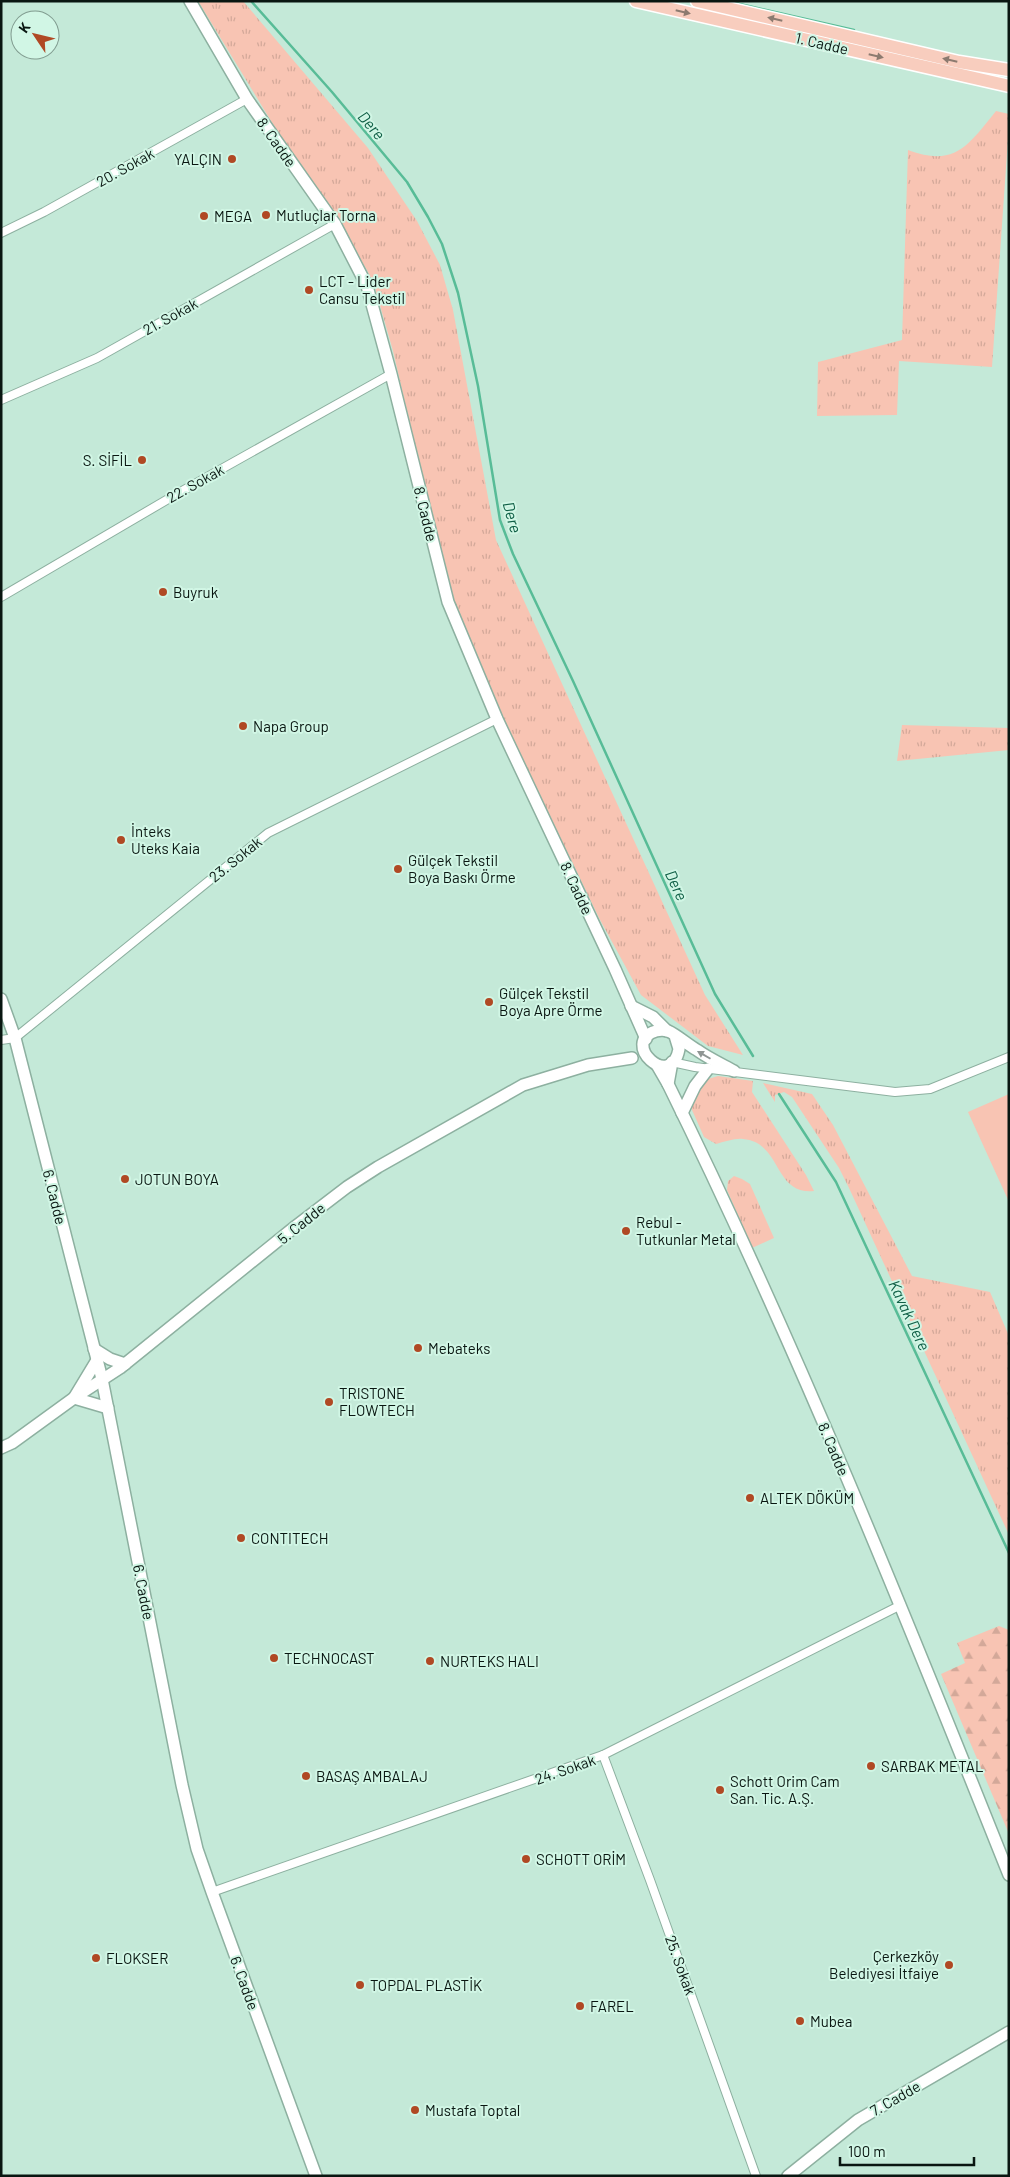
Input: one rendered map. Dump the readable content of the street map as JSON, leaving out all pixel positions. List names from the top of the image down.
{
  "streets": {
    "main road": ["1. Cadde"],
    "street": [
      "8. Cadde",
      "20. Sokak",
      "21. Sokak",
      "22. Sokak",
      "23. Sokak",
      "6. Cadde",
      "5. Cadde",
      "24. Sokak",
      "25. Sokak",
      "7. Cadde"
    ]
  },
  "crossings": [
    ["8. Cadde", "20. Sokak"],
    ["8. Cadde", "21. Sokak"],
    ["8. Cadde", "22. Sokak"],
    ["8. Cadde", "23. Sokak"],
    ["8. Cadde", "24. Sokak"],
    ["23. Sokak", "6. Cadde"],
    ["6. Cadde", "5. Cadde"],
    ["6. Cadde", "24. Sokak"],
    ["24. Sokak", "25. Sokak"]
  ],
  "water": ["Dere", "Kavak Dere"],
  "places": [
    "YALÇIN",
    "Mutluçlar Torna",
    "MEGA",
    "LCT - Lider Cansu Tekstil",
    "S. SİFİL",
    "Buyruk",
    "Napa Group",
    "İnteks Uteks Kaia",
    "Gülçek Tekstil Boya Baskı Örme",
    "Gülçek Tekstil Boya Apre Örme",
    "JOTUN BOYA",
    "Rebul - Tutkunlar Metal",
    "Mebateks",
    "TRISTONE FLOWTECH",
    "ALTEK DÖKÜM",
    "CONTITECH",
    "TECHNOCAST",
    "NURTEKS HALI",
    "SARBAK METAL",
    "BASAŞ AMBALAJ",
    "Schott Orim Cam San. Tic. A.Ş.",
    "SCHOTT ORİM",
    "FLOKSER",
    "Çerkezköy Belediyesi İtfaiye",
    "TOPDAL PLASTİK",
    "FAREL",
    "Mubea",
    "Mustafa Toptal"
  ],
  "scale_bar": "100 m",
  "north": "top left"
}
